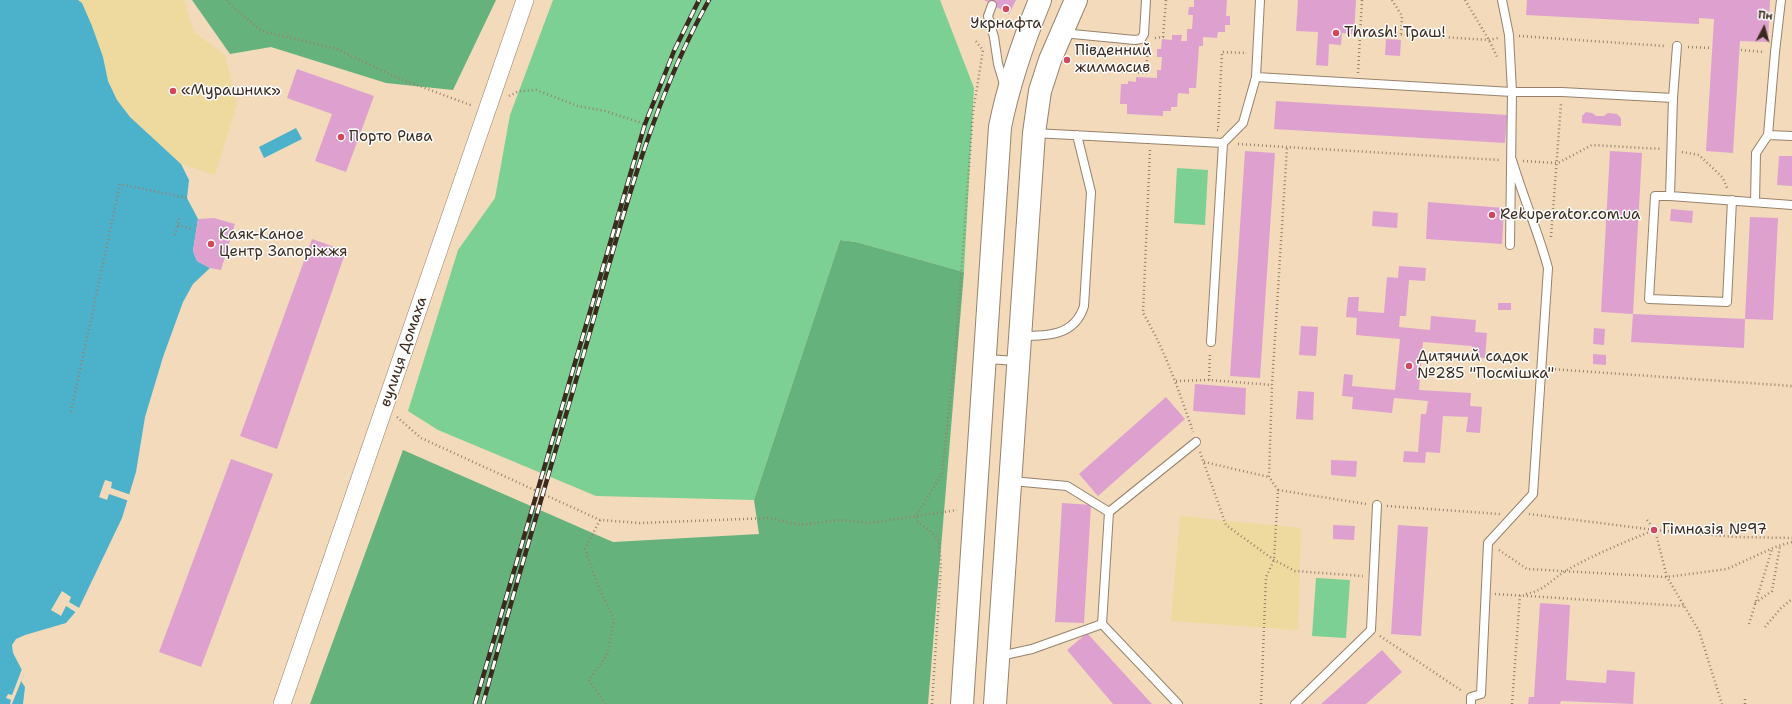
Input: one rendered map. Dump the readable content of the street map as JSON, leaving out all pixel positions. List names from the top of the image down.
{
  "streets": {
    "street": ["вулиця Домаха"]
  },
  "places": [
    "Укрнафта",
    "Thrash! Траш!",
    "Південний жилмасив",
    "«Мурашник»",
    "Порто Рива",
    "Rekuperator.com.ua",
    "Каяк-Каное Центр Запоріжжя",
    "Дитячий садок №285 \"Посмішка\"",
    "Гімназія №97"
  ],
  "north": "top"
}
